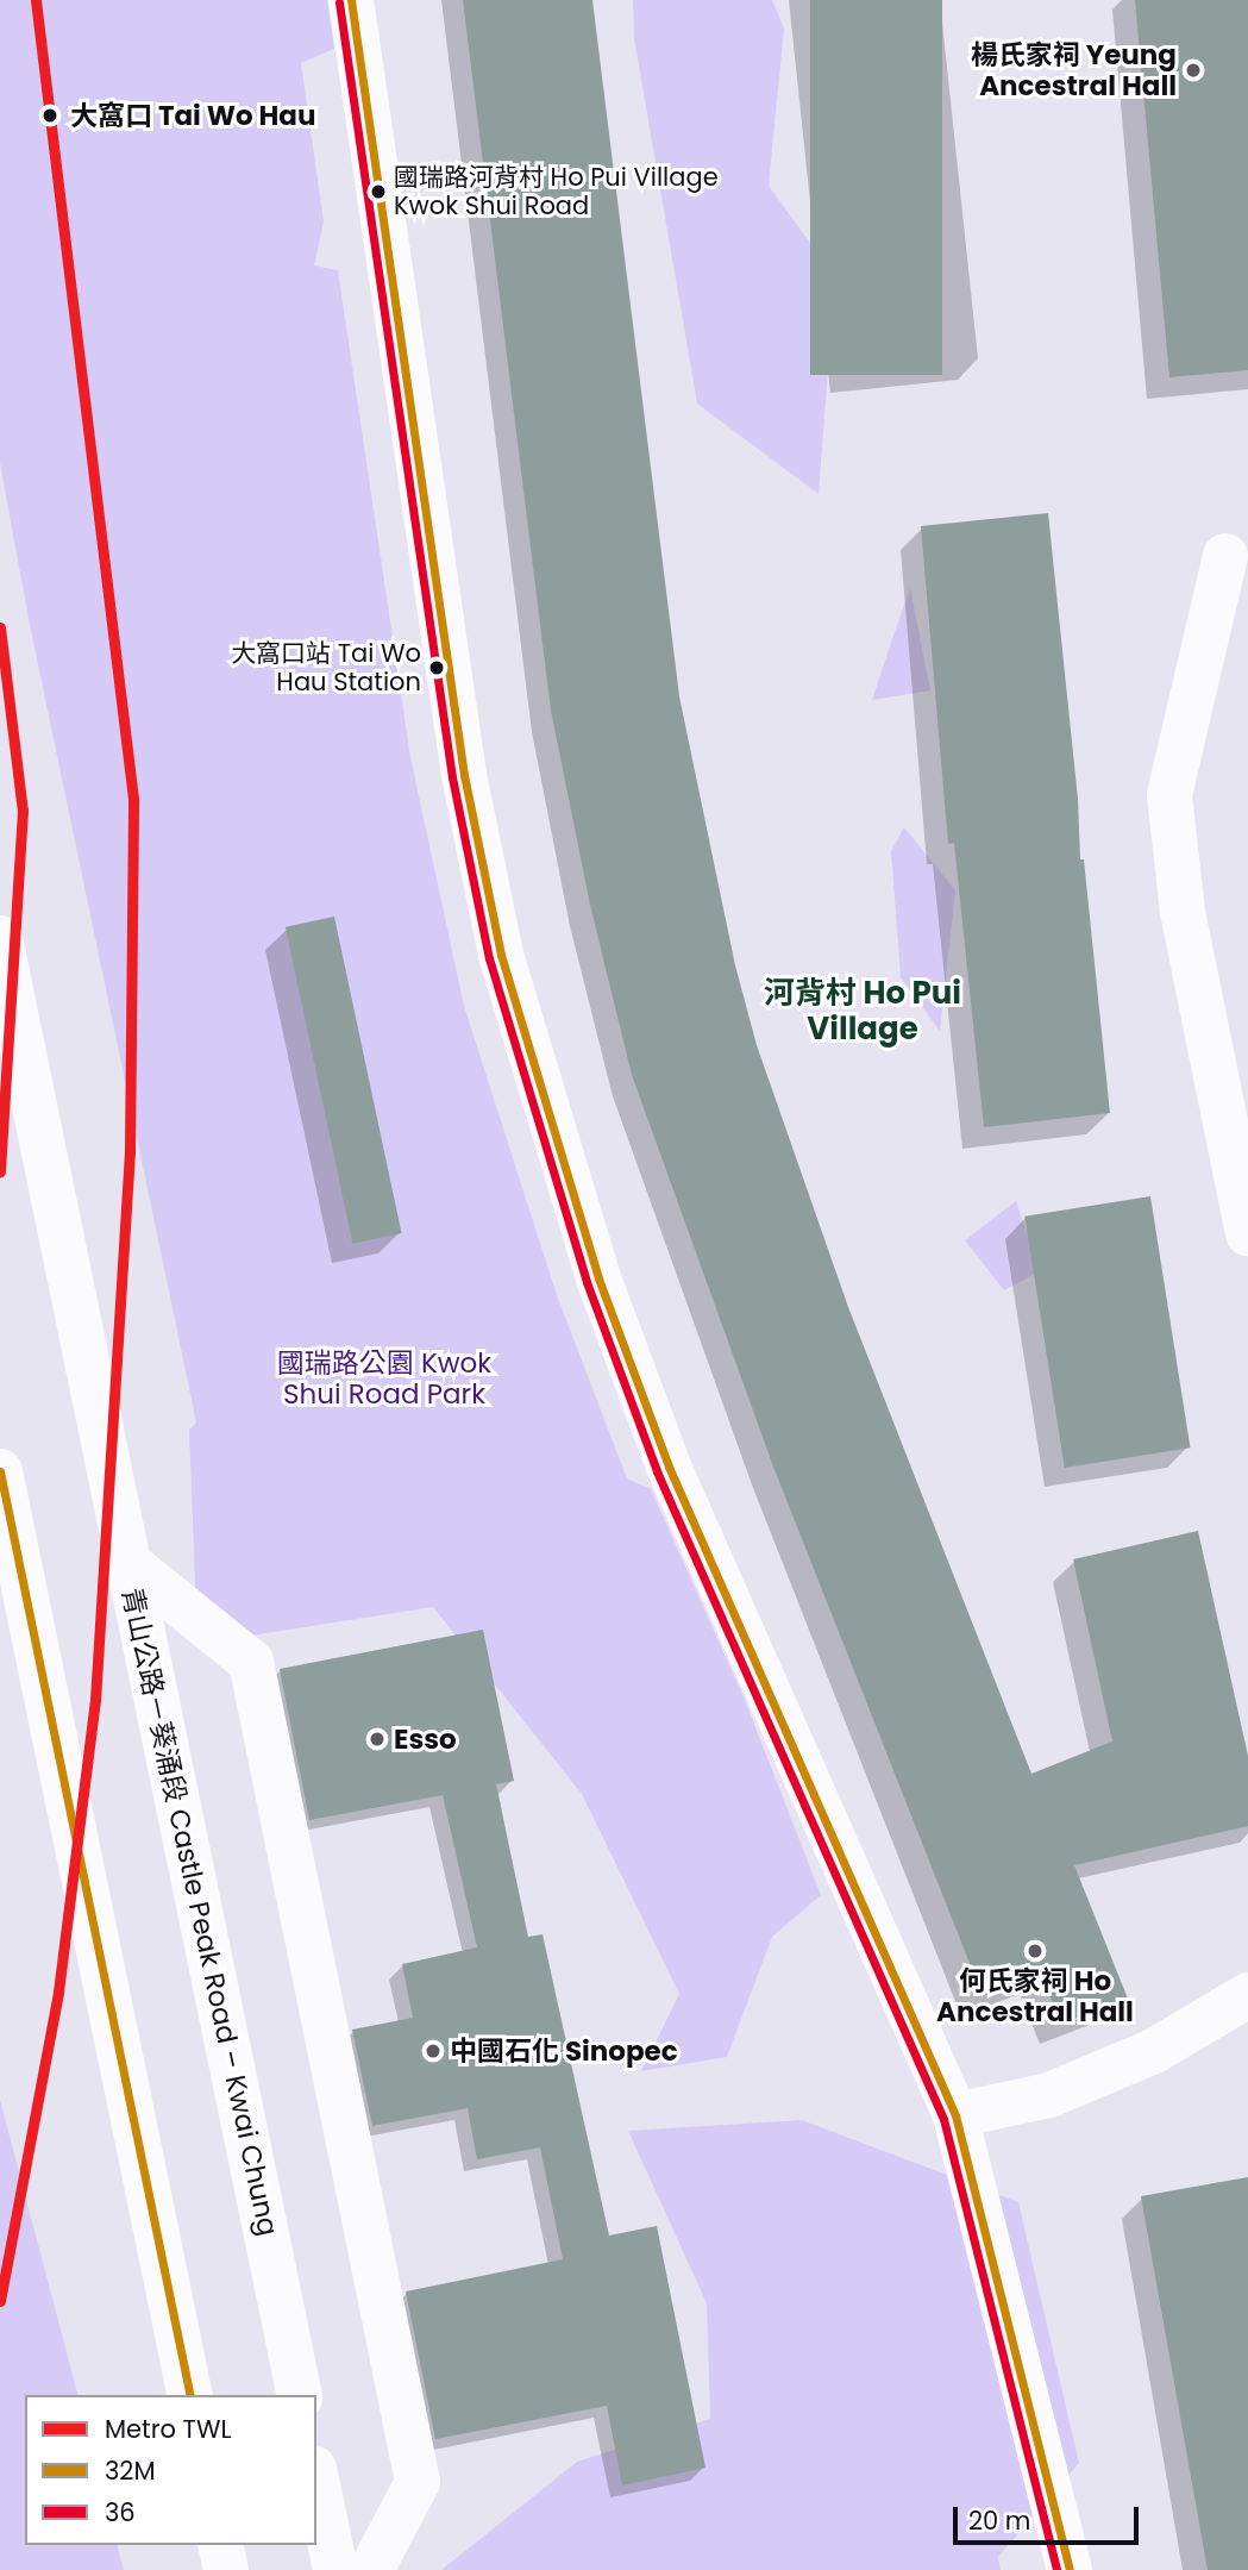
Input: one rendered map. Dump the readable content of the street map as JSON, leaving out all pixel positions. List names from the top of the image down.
{
  "streets": {
    "street": ["青山公路－葵涌段 Castle Peak Road – Kwai Chung"]
  },
  "districts": ["河背村 Ho Pui Village"],
  "parks": ["國瑞路公園 Kwok Shui Road Park"],
  "places": [
    "楊氏家祠 Yeung Ancestral Hall",
    "大窩口 Tai Wo Hau",
    "國瑞路河背村 Ho Pui Village Kwok Shui Road",
    "大窩口站 Tai Wo Hau Station",
    "Esso",
    "何氏家祠 Ho Ancestral Hall",
    "中國石化 Sinopec"
  ],
  "lines": ["metro line TWL", "transit line 32M", "transit line 36"],
  "legend": ["Metro TWL", "32M", "36"],
  "scale_bar": "20 m"
}
